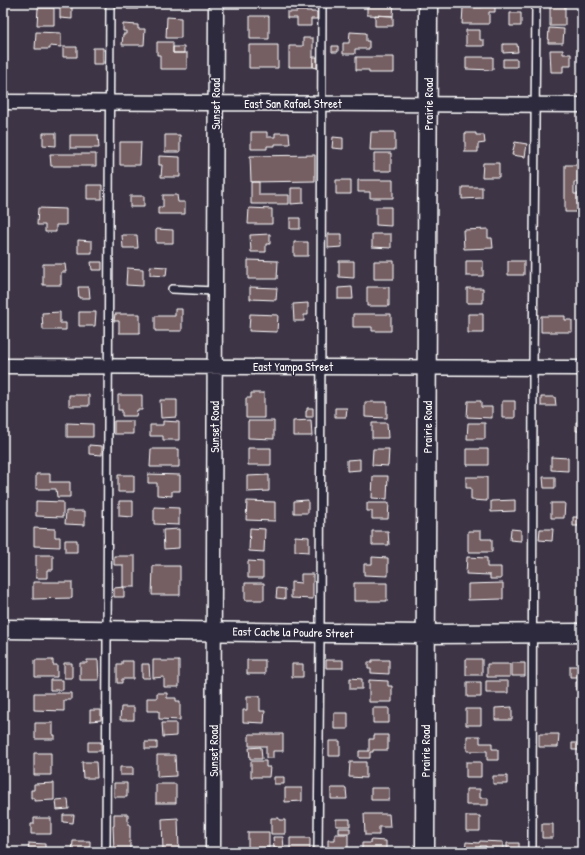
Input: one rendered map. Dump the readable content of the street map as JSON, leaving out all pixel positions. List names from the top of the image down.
{
  "streets": {
    "street": [
      "East San Rafael Street",
      "Sunset Road",
      "Prairie Road",
      "East Yampa Street",
      "East Cache la Poudre Street"
    ]
  },
  "crossings": [
    ["East San Rafael Street", "Sunset Road"],
    ["East San Rafael Street", "Prairie Road"],
    ["Sunset Road", "East Yampa Street"],
    ["Sunset Road", "East Cache la Poudre Street"],
    ["Prairie Road", "East Yampa Street"],
    ["Prairie Road", "East Cache la Poudre Street"]
  ]
}
